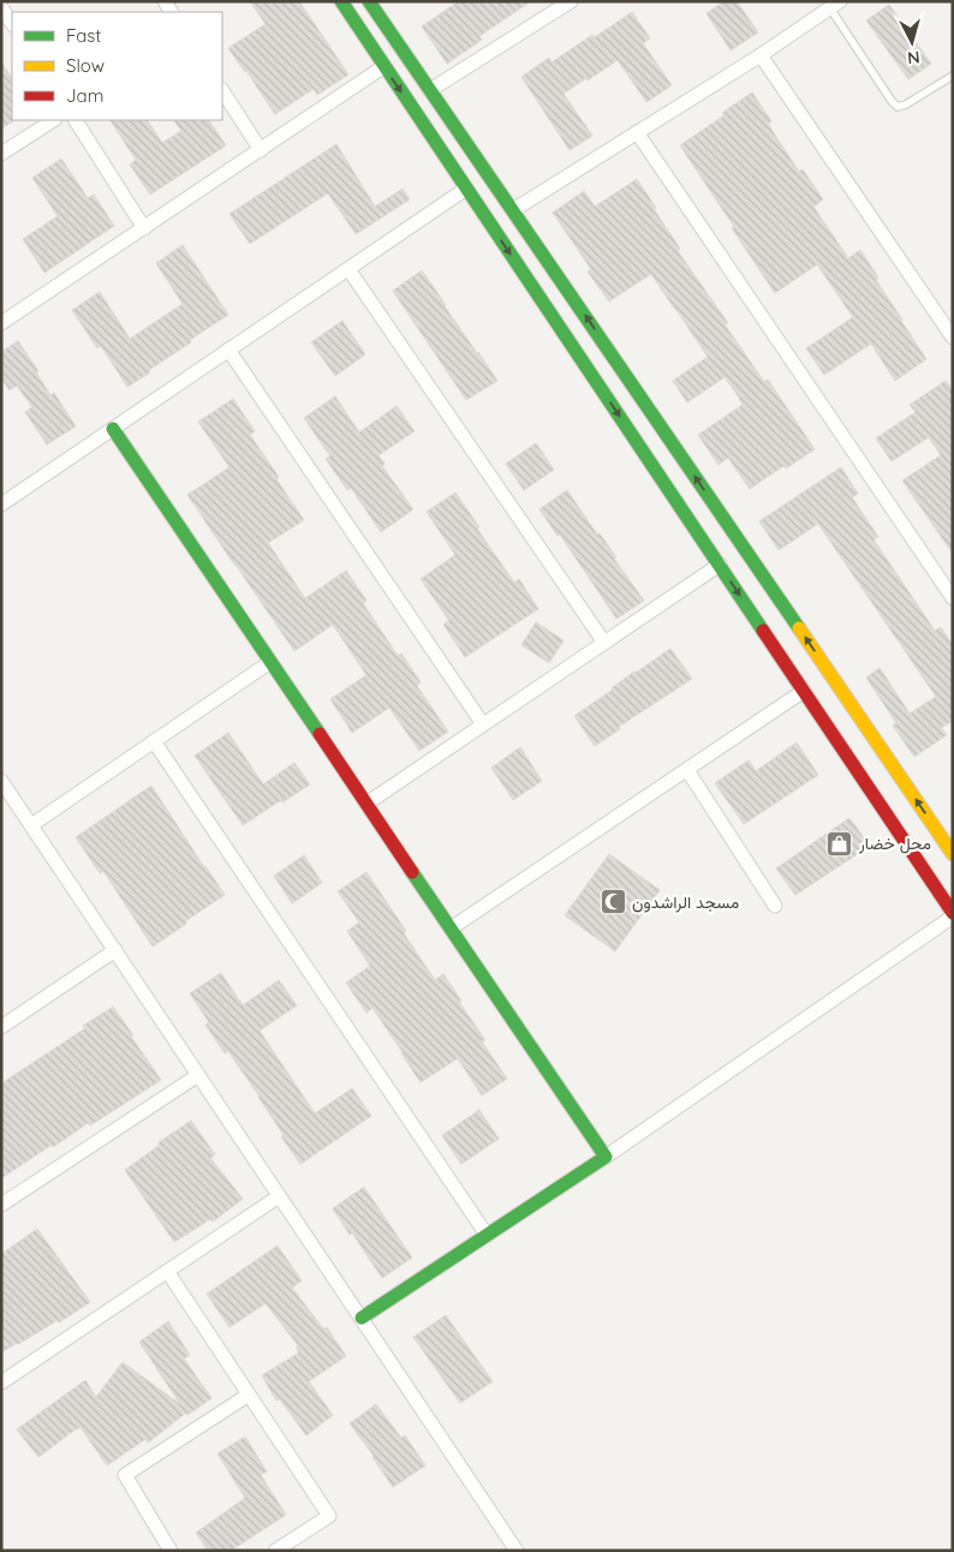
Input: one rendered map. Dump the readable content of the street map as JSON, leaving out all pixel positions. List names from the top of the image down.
{
  "places": {
    "shop": ["محل خضار"],
    "mosque": ["مسجد الراشدون"]
  },
  "legend": ["Fast", "Slow", "Jam"],
  "north": "bottom"
}
